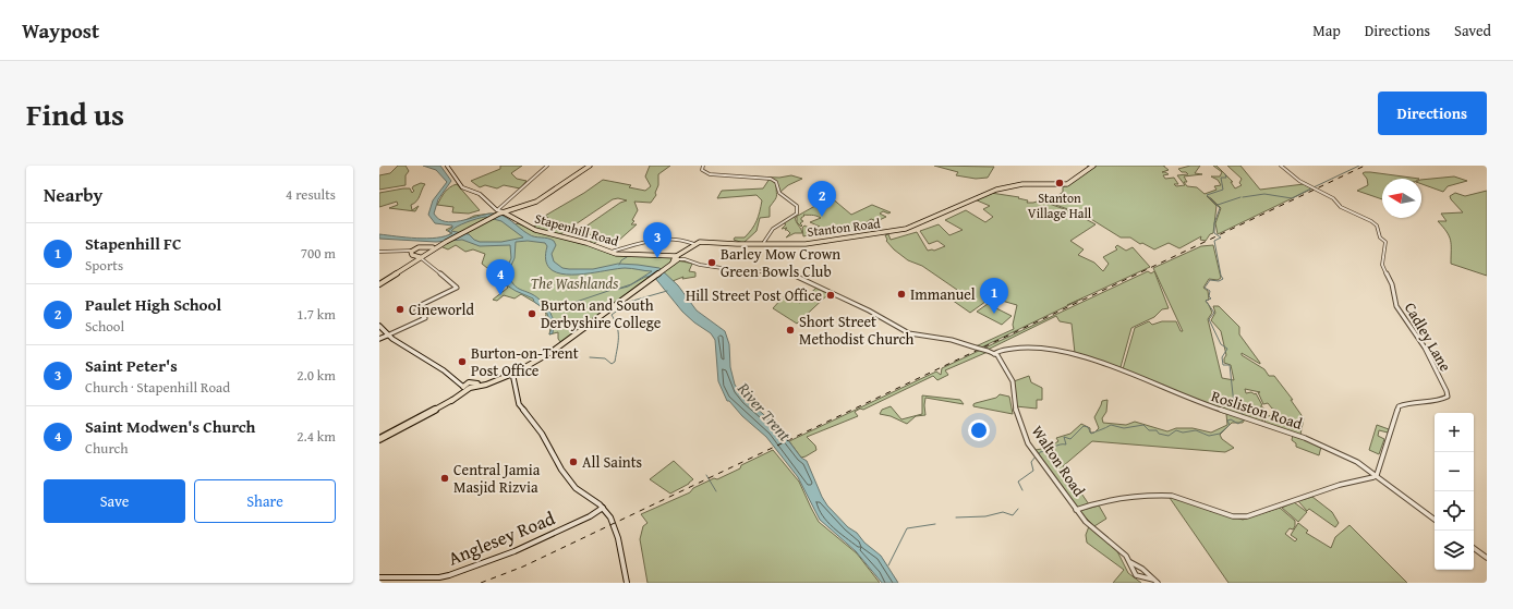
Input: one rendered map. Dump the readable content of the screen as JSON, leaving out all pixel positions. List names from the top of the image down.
{
  "streets": {
    "highway": ["Stanton Road", "Stapenhill Road"],
    "main road": ["Anglesey Road"],
    "street": ["Cadley Lane", "Rosliston Road", "Walton Road"]
  },
  "crossings": [
    ["Cadley Lane", "Rosliston Road"],
    ["Rosliston Road", "Walton Road"]
  ],
  "water": ["River Trent"],
  "parks": ["The Washlands"],
  "places": [
    "Stanton Village Hall",
    "Barley Mow Crown Green Bowls Club",
    "Immanuel",
    "Hill Street Post Office",
    "Cineworld",
    "Burton and South Derbyshire College",
    "Short Street Methodist Church",
    "Burton-on-Trent Post Office",
    "All Saints",
    "Central Jamia Masjid Rizvia"
  ],
  "north": "left",
  "page": {
    "header": "Waypost",
    "nav": ["Map", "Directions", "Saved"],
    "title": "Find us",
    "buttons": [
      "Directions",
      ["Save", "Share"]
    ],
    "heading": ["Nearby", "4 results"],
    "pins": [
      "2",
      "3",
      "4",
      "1"
    ],
    "list": [
      {
        "mark": "1",
        "name": "Stapenhill FC",
        "note": "Sports",
        "value": "700 m"
      },
      {
        "mark": "2",
        "name": "Paulet High School",
        "note": "School",
        "value": "1.7 km"
      },
      {
        "mark": "3",
        "name": "Saint Peter's",
        "note": "Church · Stapenhill Road",
        "value": "2.0 km"
      },
      {
        "mark": "4",
        "name": "Saint Modwen's Church",
        "note": "Church",
        "value": "2.4 km"
      }
    ],
    "map_buttons": ["+", "−"]
  }
}
